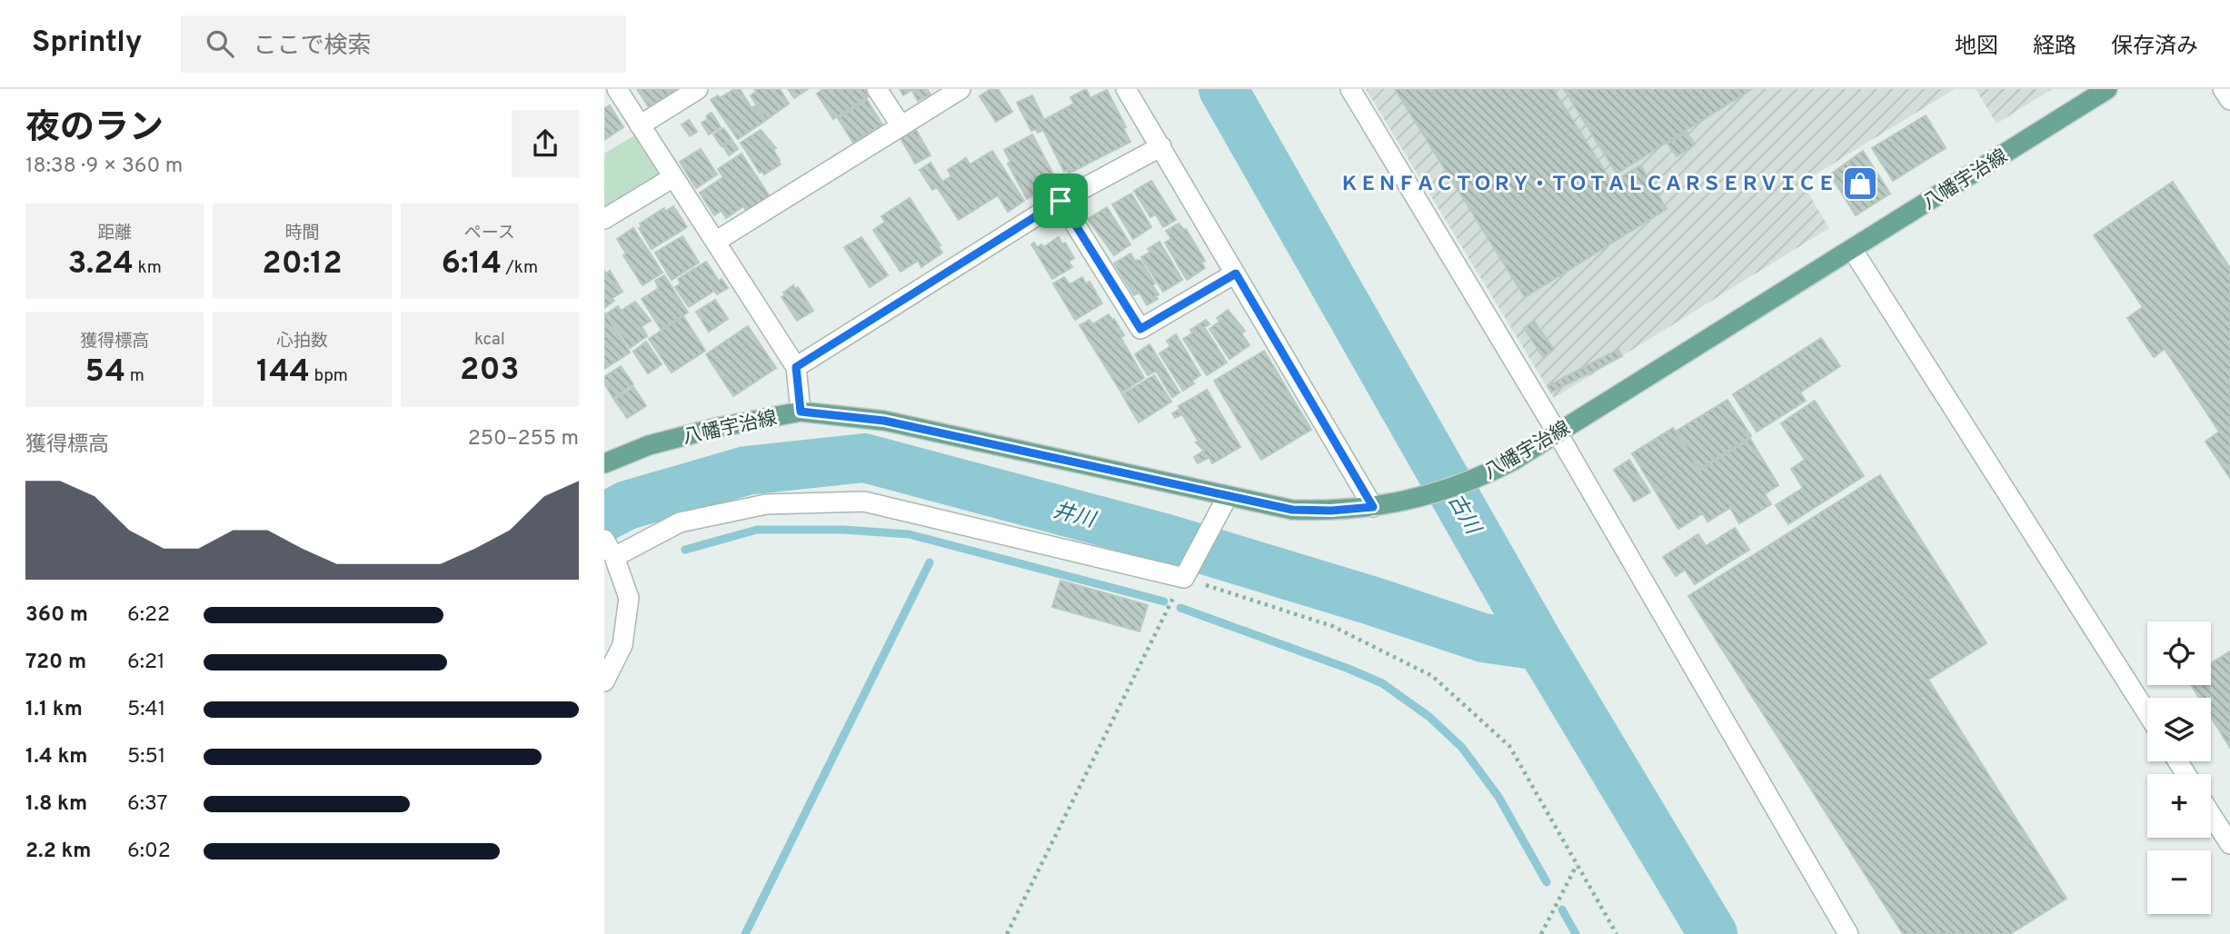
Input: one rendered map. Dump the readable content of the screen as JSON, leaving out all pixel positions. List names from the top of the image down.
{
  "streets": {
    "main road": ["八幡宇治線"]
  },
  "water": ["古川", "井川"],
  "places": {
    "shop": ["ＫＥＮＦＡＣＴＯＲＹ・ＴＯＴＡＬＣＡＲＳＥＲＶＩＣＥ"]
  },
  "page": {
    "header": "Sprintly",
    "search": "ここで検索",
    "nav": ["地図", "経路", "保存済み"],
    "heading": ["夜のラン", "18:38 · 9 × 360 m"],
    "stats": [
      ["距離", "3.24 km"],
      ["時間", "20:12"],
      ["ペース", "6:14 /km"],
      ["獲得標高", "54 m"],
      ["心拍数", "144 bpm"],
      ["kcal", "203"]
    ],
    "chart": ["獲得標高", "250–255 m"],
    "list": [
      {
        "name": "360 m",
        "note": "6:22"
      },
      {
        "name": "720 m",
        "note": "6:21"
      },
      {
        "name": "1.1 km",
        "note": "5:41"
      },
      {
        "name": "1.4 km",
        "note": "5:51"
      },
      {
        "name": "1.8 km",
        "note": "6:37"
      },
      {
        "name": "2.2 km",
        "note": "6:02"
      }
    ],
    "map_buttons": ["+", "−"]
  }
}
